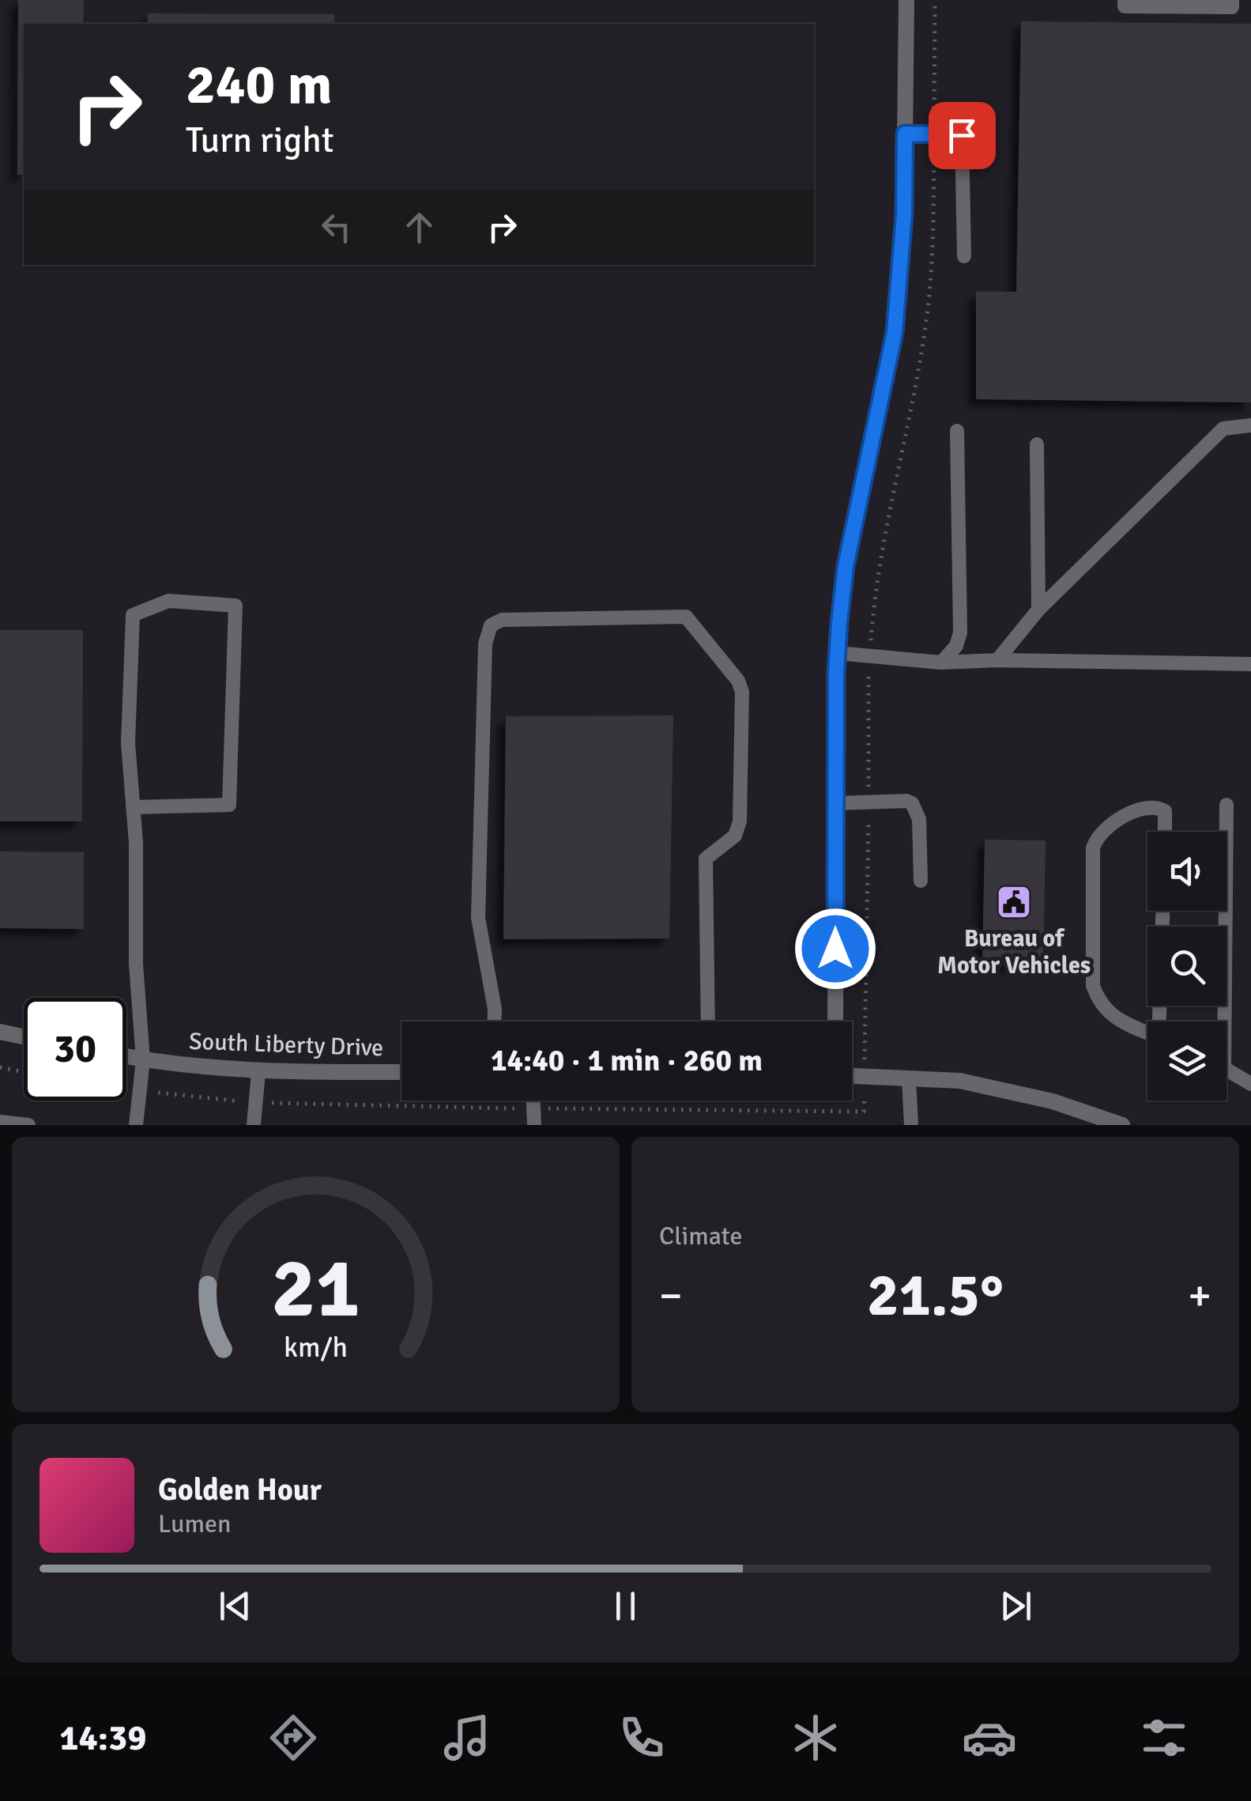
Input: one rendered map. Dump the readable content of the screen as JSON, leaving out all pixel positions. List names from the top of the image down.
{
  "streets": {
    "street": ["South Liberty Drive"]
  },
  "places": {
    "public building": ["Bureau of Motor Vehicles"]
  },
  "page": {
    "turn": ["240 m", "Turn right"],
    "limit": "30",
    "trip": "14:40 · 1 min · 260 m",
    "tile": "Climate",
    "heat": ["−", "21.5°", "+"],
    "song": ["Golden Hour", "Lumen"],
    "tabs": "14:39",
    "gauge": ["21", "km/h"]
  }
}
